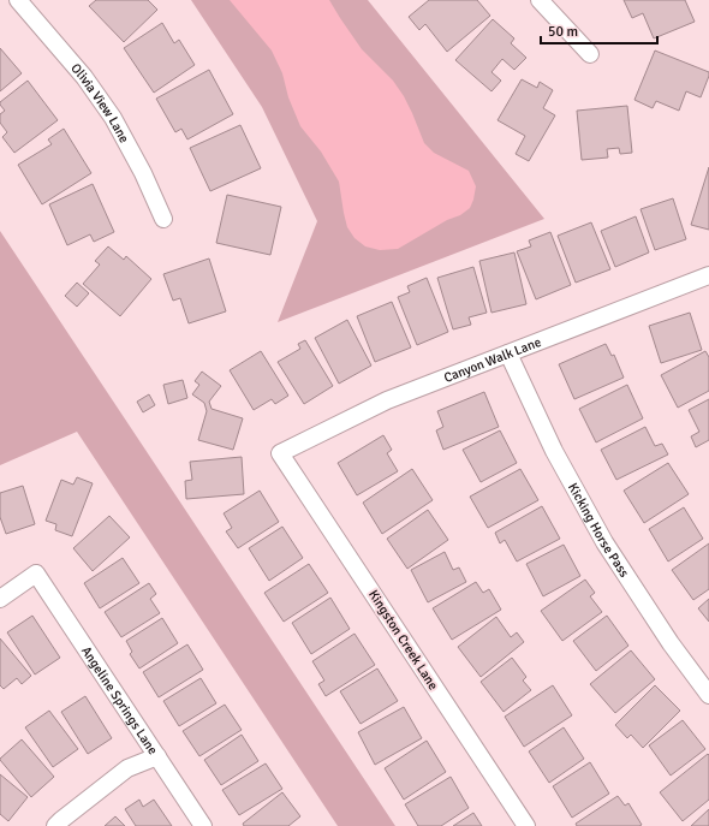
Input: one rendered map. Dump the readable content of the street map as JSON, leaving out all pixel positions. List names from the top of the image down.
{
  "streets": {
    "street": [
      "Olivia View Lane",
      "Canyon Walk Lane",
      "Kicking Horse Pass",
      "Kingston Creek Lane",
      "Angeline Springs Lane"
    ]
  },
  "crossings": [
    ["Canyon Walk Lane", "Kicking Horse Pass"],
    ["Canyon Walk Lane", "Kingston Creek Lane"]
  ],
  "scale_bar": "50 m"
}
